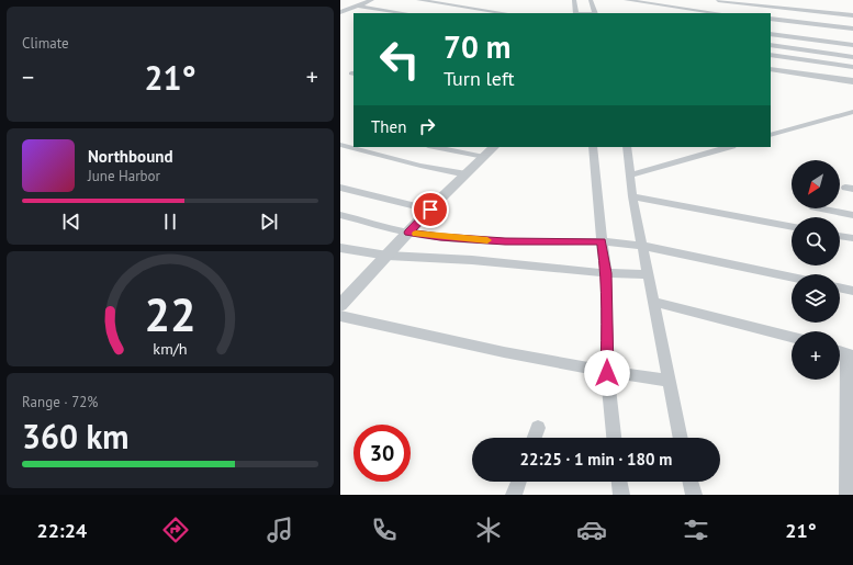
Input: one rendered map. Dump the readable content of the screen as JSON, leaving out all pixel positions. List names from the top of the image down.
{
  "north": "bottom left",
  "page": {
    "tile": [
      "Climate",
      ["Range · 72%", "360 km"]
    ],
    "turn": ["70 m", "Turn left"],
    "heat": ["−", "21°", "+"],
    "then": "Then",
    "song": ["Northbound", "June Harbor"],
    "map_buttons": "+",
    "limit": "30",
    "trip": "22:25 · 1 min · 180 m",
    "tabs": ["22:24", "21°"],
    "gauge": ["22", "km/h"]
  }
}
